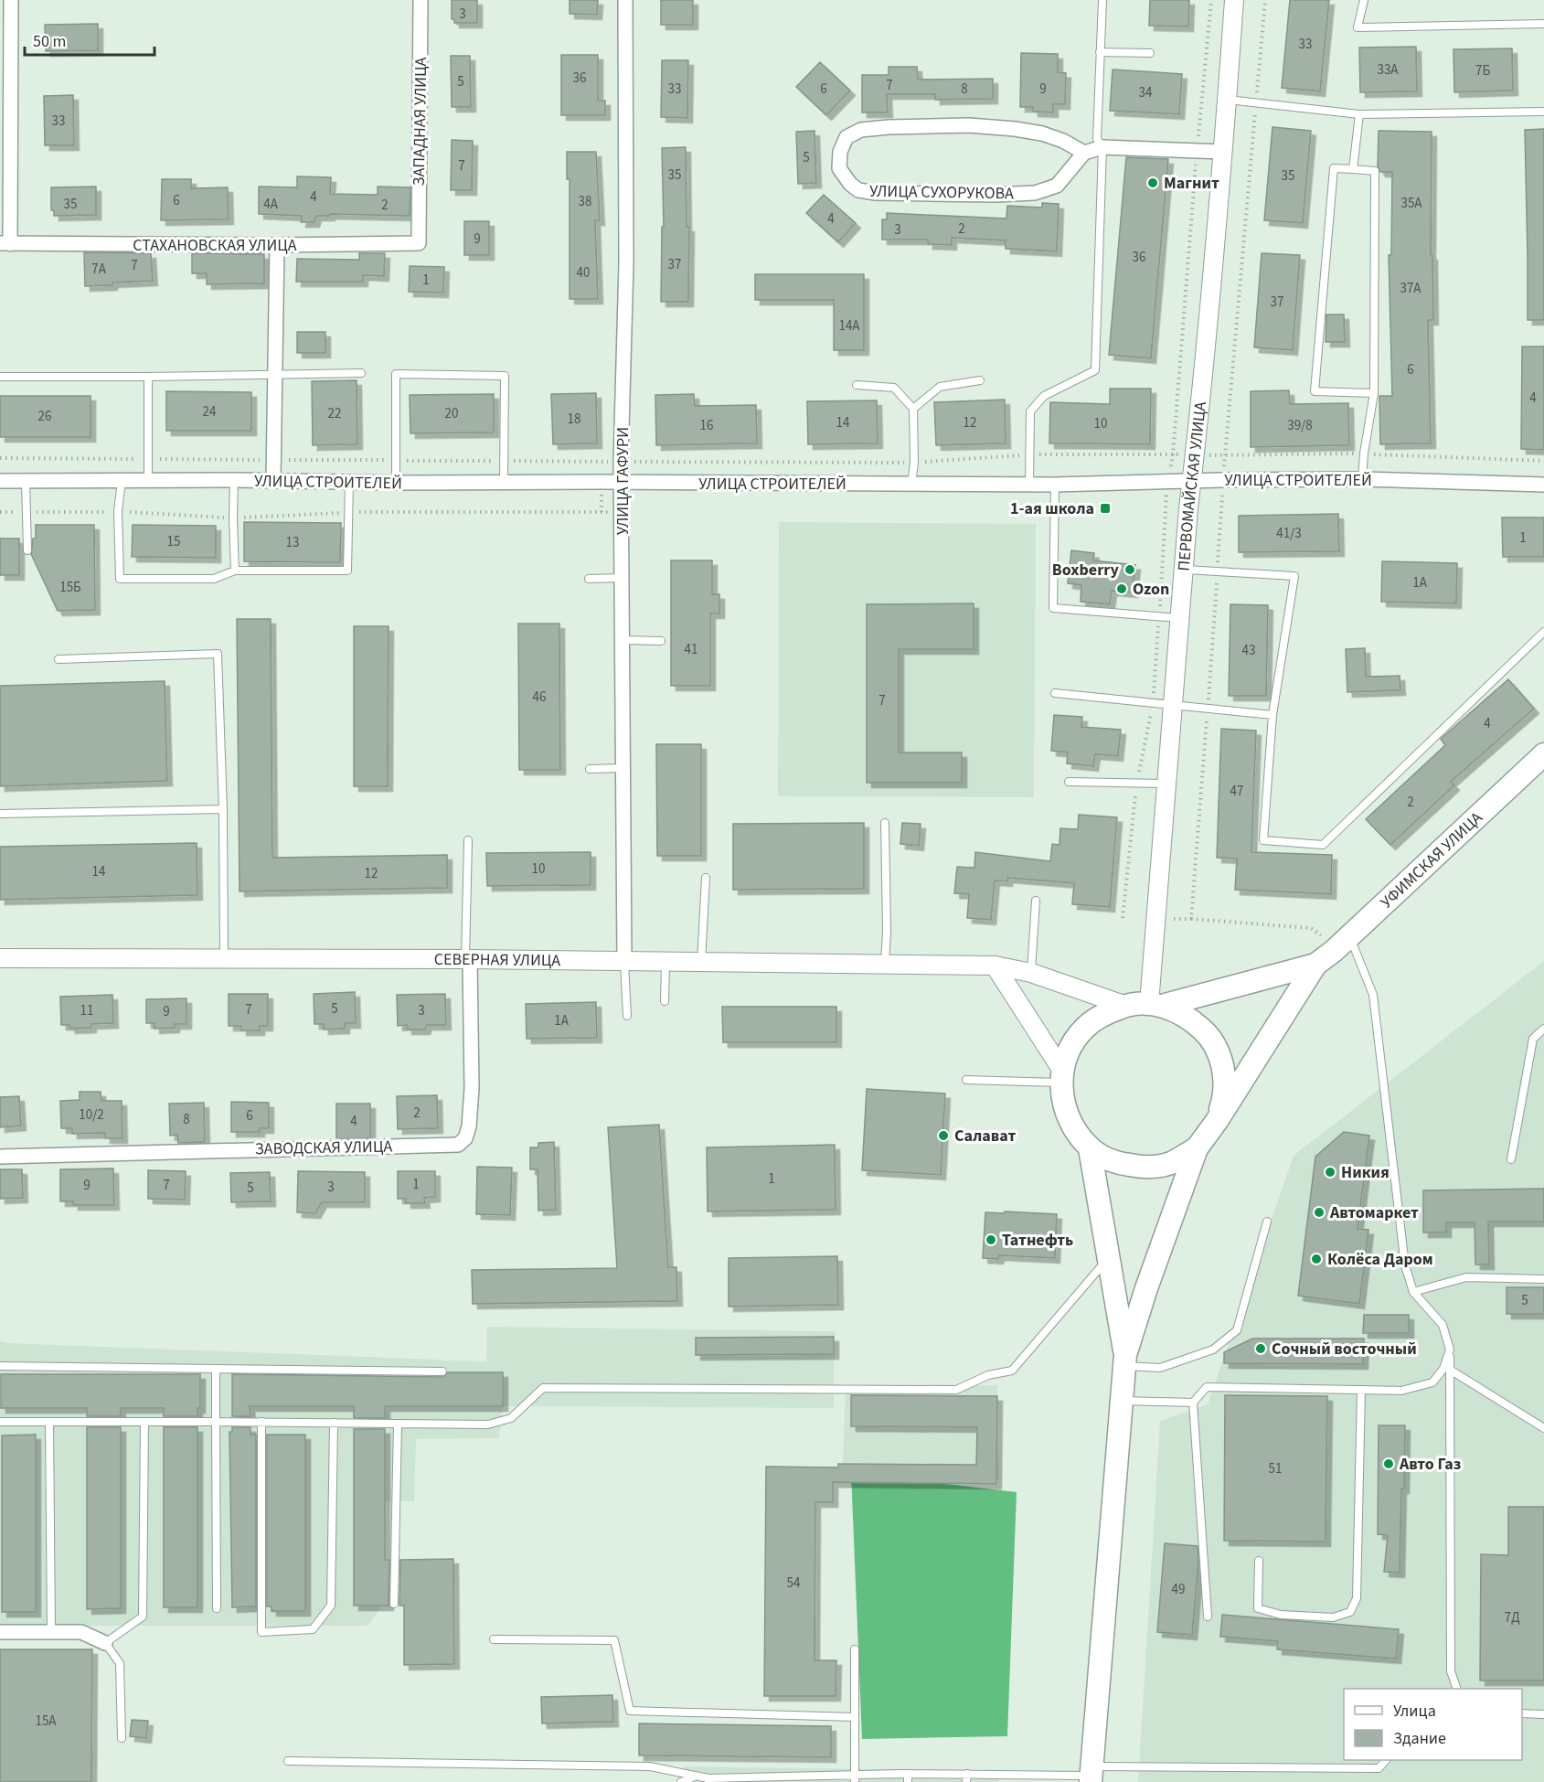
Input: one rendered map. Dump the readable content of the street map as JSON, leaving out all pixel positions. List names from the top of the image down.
{
  "streets": {
    "main road": ["УФИМСКАЯ УЛИЦА"],
    "street": [
      "ЗАПАДНАЯ УЛИЦА",
      "УЛИЦА СУХОРУКОВА",
      "СТАХАНОВСКАЯ УЛИЦА",
      "УЛИЦА СТРОИТЕЛЕЙ",
      "УЛИЦА ГАФУРИ",
      "ПЕРВОМАЙСКАЯ УЛИЦА",
      "СЕВЕРНАЯ УЛИЦА",
      "ЗАВОДСКАЯ УЛИЦА"
    ]
  },
  "crossings": [
    ["ЗАПАДНАЯ УЛИЦА", "СТАХАНОВСКАЯ УЛИЦА"],
    ["УЛИЦА СТРОИТЕЛЕЙ", "УЛИЦА ГАФУРИ"],
    ["УЛИЦА СТРОИТЕЛЕЙ", "ПЕРВОМАЙСКАЯ УЛИЦА"],
    ["УЛИЦА ГАФУРИ", "СЕВЕРНАЯ УЛИЦА"],
    ["ПЕРВОМАЙСКАЯ УЛИЦА", "СЕВЕРНАЯ УЛИЦА"],
    ["СЕВЕРНАЯ УЛИЦА", "ЗАВОДСКАЯ УЛИЦА"]
  ],
  "places": {
    "other": [
      "Магнит",
      "Boxberry",
      "Ozon",
      "Салават",
      "Никия",
      "Автомаркет",
      "Татнефть",
      "Колёса Даром",
      "Сочный восточный",
      "Авто Газ"
    ],
    "transit": ["1-ая школа"]
  },
  "house_numbers": [
    "3",
    "33",
    "33А",
    "7Б",
    "36",
    "5",
    "7",
    "33",
    "6",
    "8",
    "9",
    "34",
    "33",
    "5",
    "7",
    "35",
    "35",
    "4",
    "6",
    "38",
    "35А",
    "35",
    "4А",
    "2",
    "4",
    "2",
    "3",
    "9",
    "36",
    "37",
    "7",
    "7А",
    "40",
    "1",
    "37А",
    "37",
    "14А",
    "6",
    "4",
    "24",
    "22",
    "20",
    "26",
    "18",
    "14",
    "12",
    "10",
    "16",
    "39/8",
    "41/3",
    "1",
    "15",
    "13",
    "1А",
    "15Б",
    "41",
    "43",
    "46",
    "7",
    "4",
    "47",
    "2",
    "10",
    "14",
    "12",
    "5",
    "7",
    "11",
    "3",
    "9",
    "1А",
    "2",
    "10/2",
    "6",
    "8",
    "4",
    "1",
    "1",
    "9",
    "7",
    "3",
    "5",
    "5",
    "51",
    "54",
    "49",
    "7Д",
    "15А"
  ],
  "legend": ["Улица", "Здание"],
  "scale_bar": "50 m"
}
